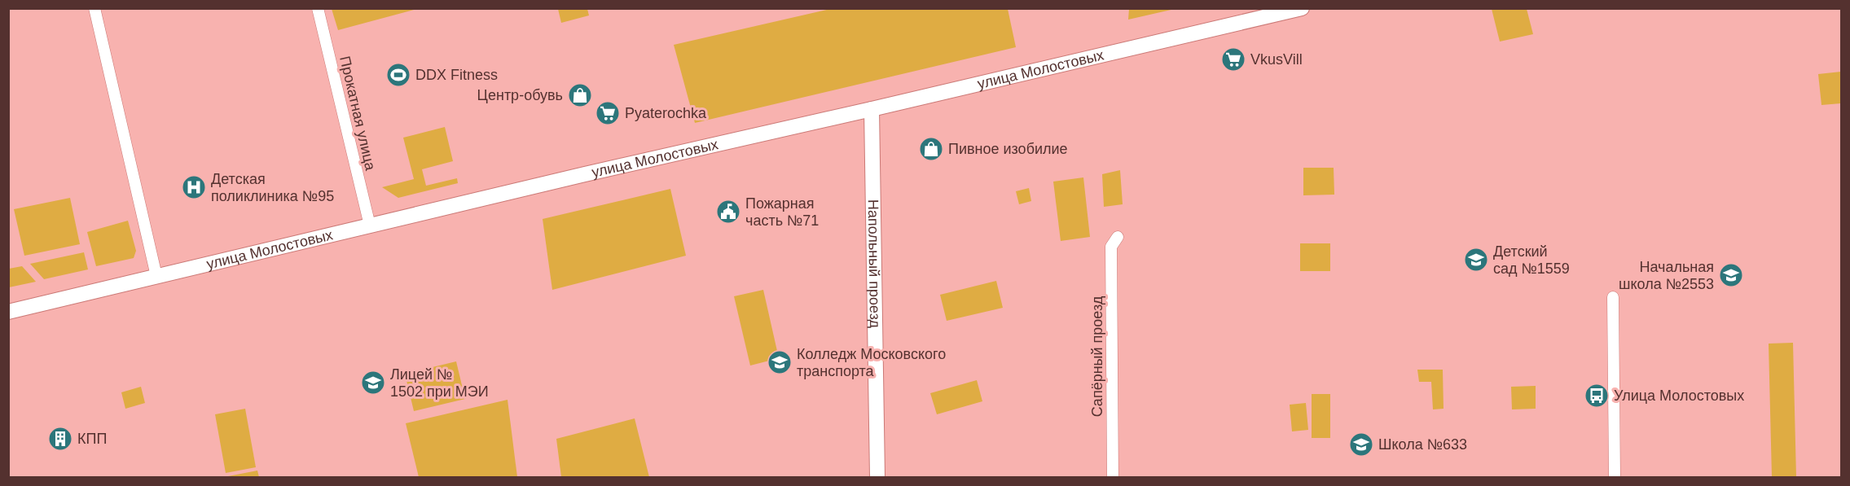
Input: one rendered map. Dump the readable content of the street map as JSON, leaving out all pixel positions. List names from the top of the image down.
{
  "streets": {
    "street": [
      "улица Молостовых",
      "Прокатная улица",
      "Напольный проезд",
      "Сапёрный проезд"
    ]
  },
  "crossings": [
    ["улица Молостовых", "Прокатная улица"],
    ["улица Молостовых", "Напольный проезд"]
  ],
  "places": {
    "supermarket": ["VkusVill", "Pyaterochka"],
    "sports": ["DDX Fitness"],
    "shop": ["Центр-обувь", "Пивное изобилие"],
    "hospital": ["Детская поликлиника №95"],
    "public building": ["Пожарная часть №71"],
    "school or university": [
      "Детский сад №1559",
      "Начальная школа №2553",
      "Колледж Московского транспорта",
      "Лицей № 1502 при МЭИ",
      "Школа №633"
    ],
    "bus stop": ["Улица Молостовых"],
    "building": ["КПП"]
  }
}
